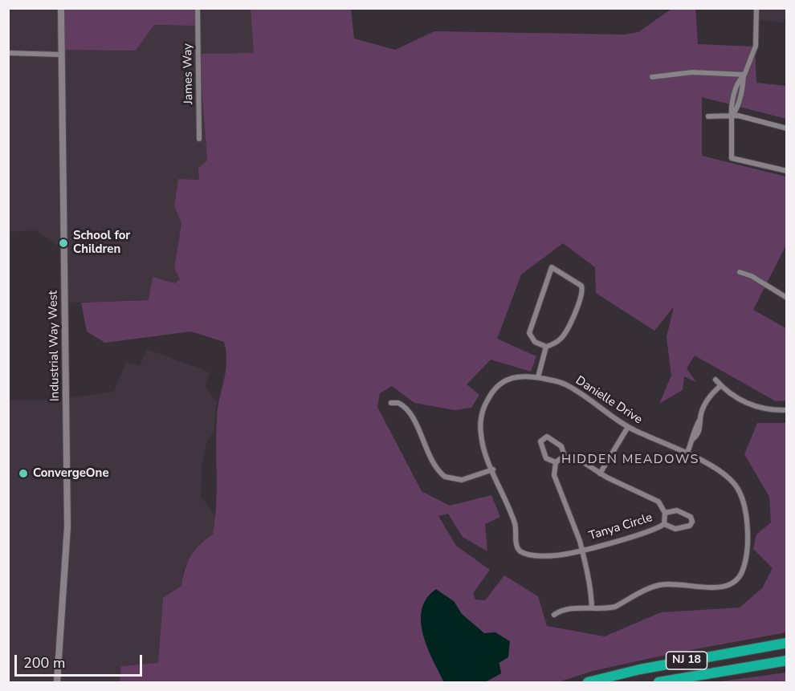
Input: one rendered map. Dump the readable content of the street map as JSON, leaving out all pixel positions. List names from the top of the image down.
{
  "streets": {
    "highway": ["NJ 18"],
    "street": [
      "James Way",
      "Industrial Way West",
      "Danielle Drive",
      "Tanya Circle"
    ]
  },
  "crossings": [
    ["Danielle Drive", "Tanya Circle"]
  ],
  "districts": ["HIDDEN MEADOWS"],
  "places": ["School for Children", "ConvergeOne"],
  "scale_bar": "200 m"
}
